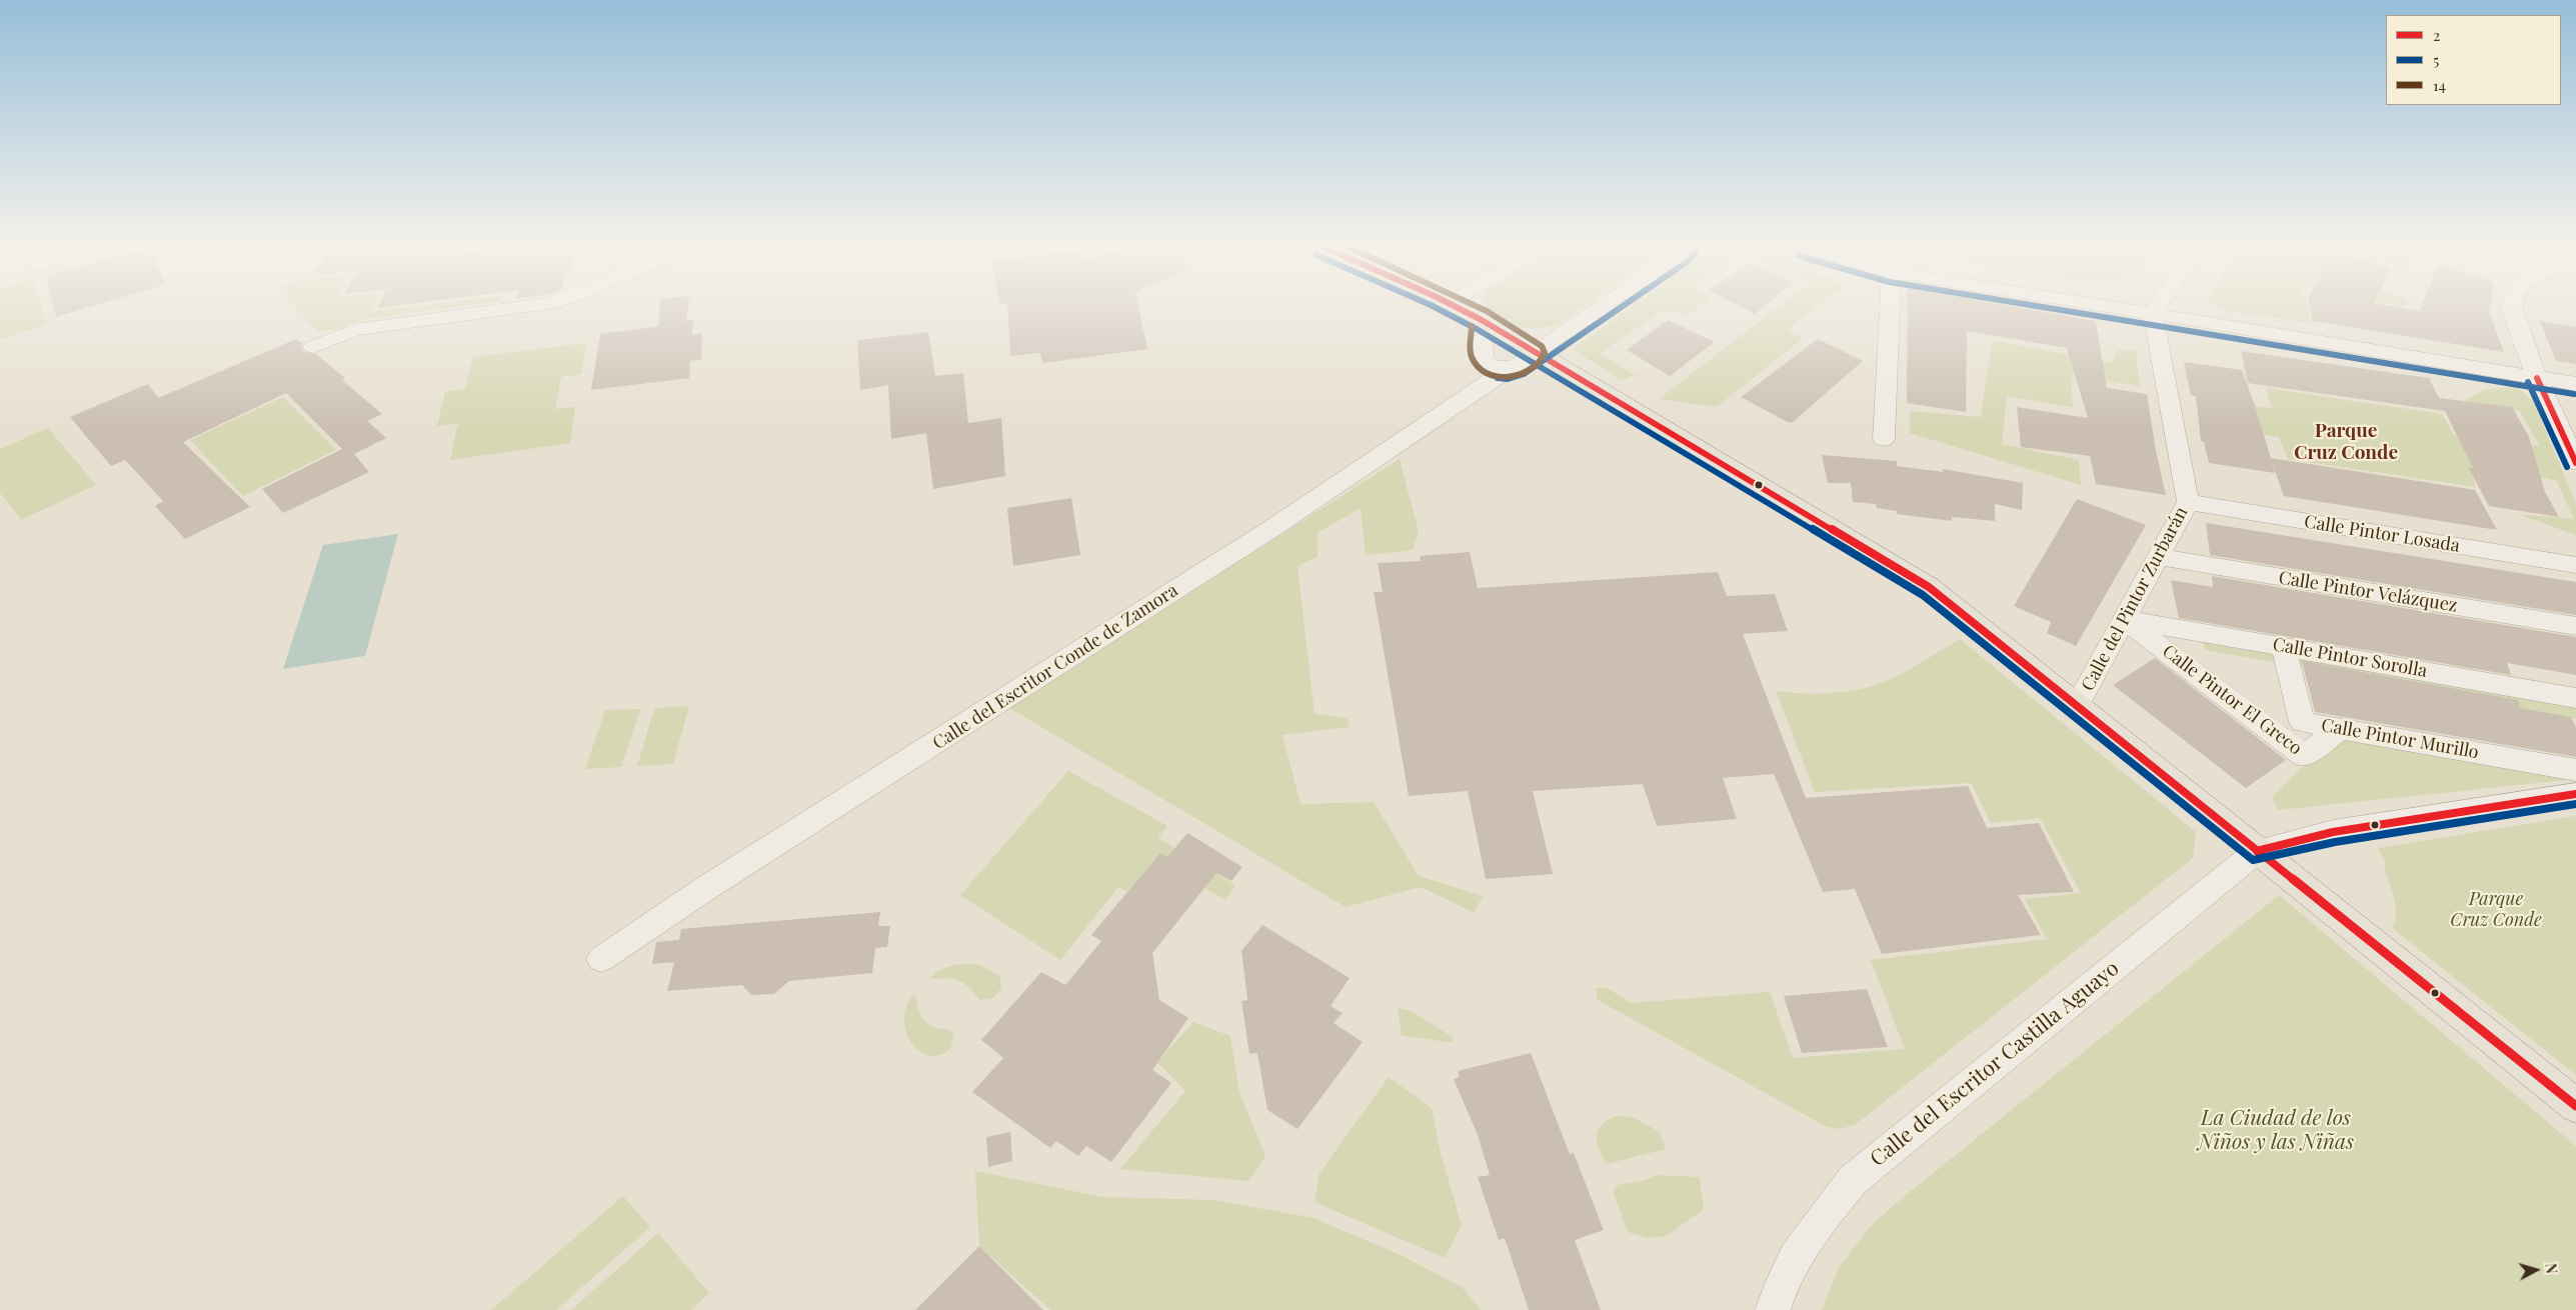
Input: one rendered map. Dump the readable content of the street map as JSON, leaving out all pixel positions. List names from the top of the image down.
{
  "streets": {
    "street": [
      "Calle Pintor Losada",
      "Calle Pintor Velázquez",
      "Calle del Pintor Zurbarán",
      "Calle Pintor Sorolla",
      "Calle del Escritor Conde de Zamora",
      "Calle Pintor El Greco",
      "Calle Pintor Murillo",
      "Calle del Escritor Castilla Aguayo"
    ]
  },
  "crossings": [
    ["Calle Pintor Losada", "Calle del Pintor Zurbarán"],
    ["Calle Pintor Velázquez", "Calle del Pintor Zurbarán"],
    ["Calle del Pintor Zurbarán", "Calle Pintor Sorolla"],
    ["Calle del Pintor Zurbarán", "Calle Pintor El Greco"],
    ["Calle Pintor Sorolla", "Calle Pintor El Greco"],
    ["Calle Pintor Sorolla", "Calle Pintor Murillo"],
    ["Calle Pintor El Greco", "Calle Pintor Murillo"]
  ],
  "districts": ["Parque Cruz Conde"],
  "parks": ["Parque Cruz Conde", "La Ciudad de los Niños y las Niñas"],
  "lines": ["transit line 2", "transit line 5", "transit line 14"],
  "legend": ["2", "5", "14"],
  "north": "right"
}
